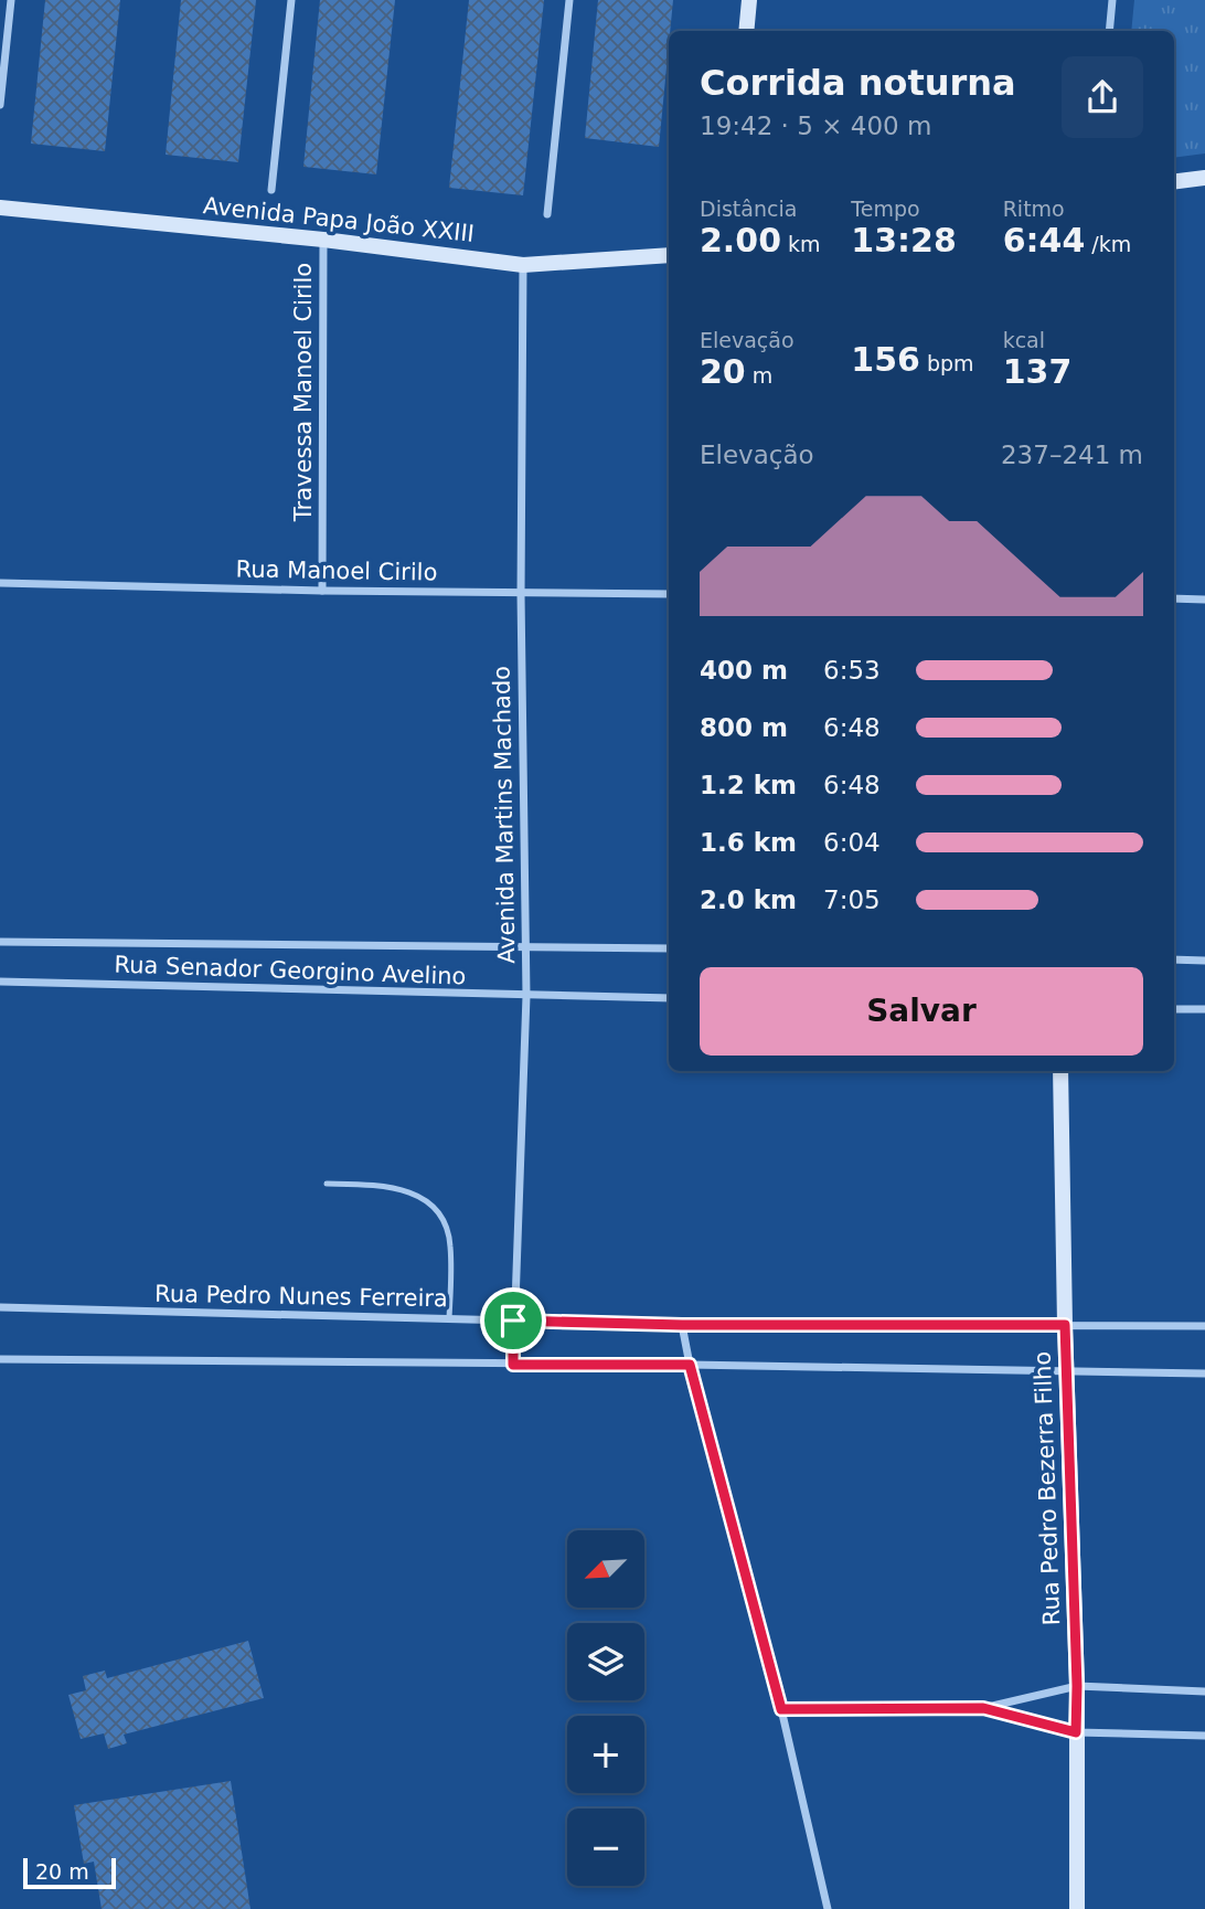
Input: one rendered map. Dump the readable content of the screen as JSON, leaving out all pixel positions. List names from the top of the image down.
{
  "streets": {
    "main road": ["Avenida Papa João XXIII", "Rua Pedro Bezerra Filho"],
    "street": [
      "Travessa Manoel Cirilo",
      "Rua Manoel Cirilo",
      "Avenida Martins Machado",
      "Rua Senador Georgino Avelino",
      "Rua Pedro Nunes Ferreira"
    ]
  },
  "crossings": [
    ["Avenida Papa João XXIII", "Travessa Manoel Cirilo"],
    ["Avenida Papa João XXIII", "Avenida Martins Machado"],
    ["Travessa Manoel Cirilo", "Rua Manoel Cirilo"],
    ["Rua Manoel Cirilo", "Avenida Martins Machado"],
    ["Avenida Martins Machado", "Rua Senador Georgino Avelino"],
    ["Avenida Martins Machado", "Rua Pedro Nunes Ferreira"],
    ["Rua Pedro Nunes Ferreira", "Rua Pedro Bezerra Filho"]
  ],
  "scale_bar": "20 m",
  "north": "bottom left",
  "page": {
    "heading": ["Corrida noturna", "19:42 · 5 × 400 m"],
    "stats": [
      ["Distância", "2.00 km"],
      ["Tempo", "13:28"],
      ["Ritmo", "6:44 /km"],
      ["Elevação", "20 m"],
      ["156 bpm"],
      ["kcal", "137"]
    ],
    "chart": ["Elevação", "237–241 m"],
    "list": [
      {
        "name": "400 m",
        "note": "6:53"
      },
      {
        "name": "800 m",
        "note": "6:48"
      },
      {
        "name": "1.2 km",
        "note": "6:48"
      },
      {
        "name": "1.6 km",
        "note": "6:04"
      },
      {
        "name": "2.0 km",
        "note": "7:05"
      }
    ],
    "buttons": "Salvar",
    "map_buttons": ["+", "−"],
    "scale": "20 m"
  }
}
